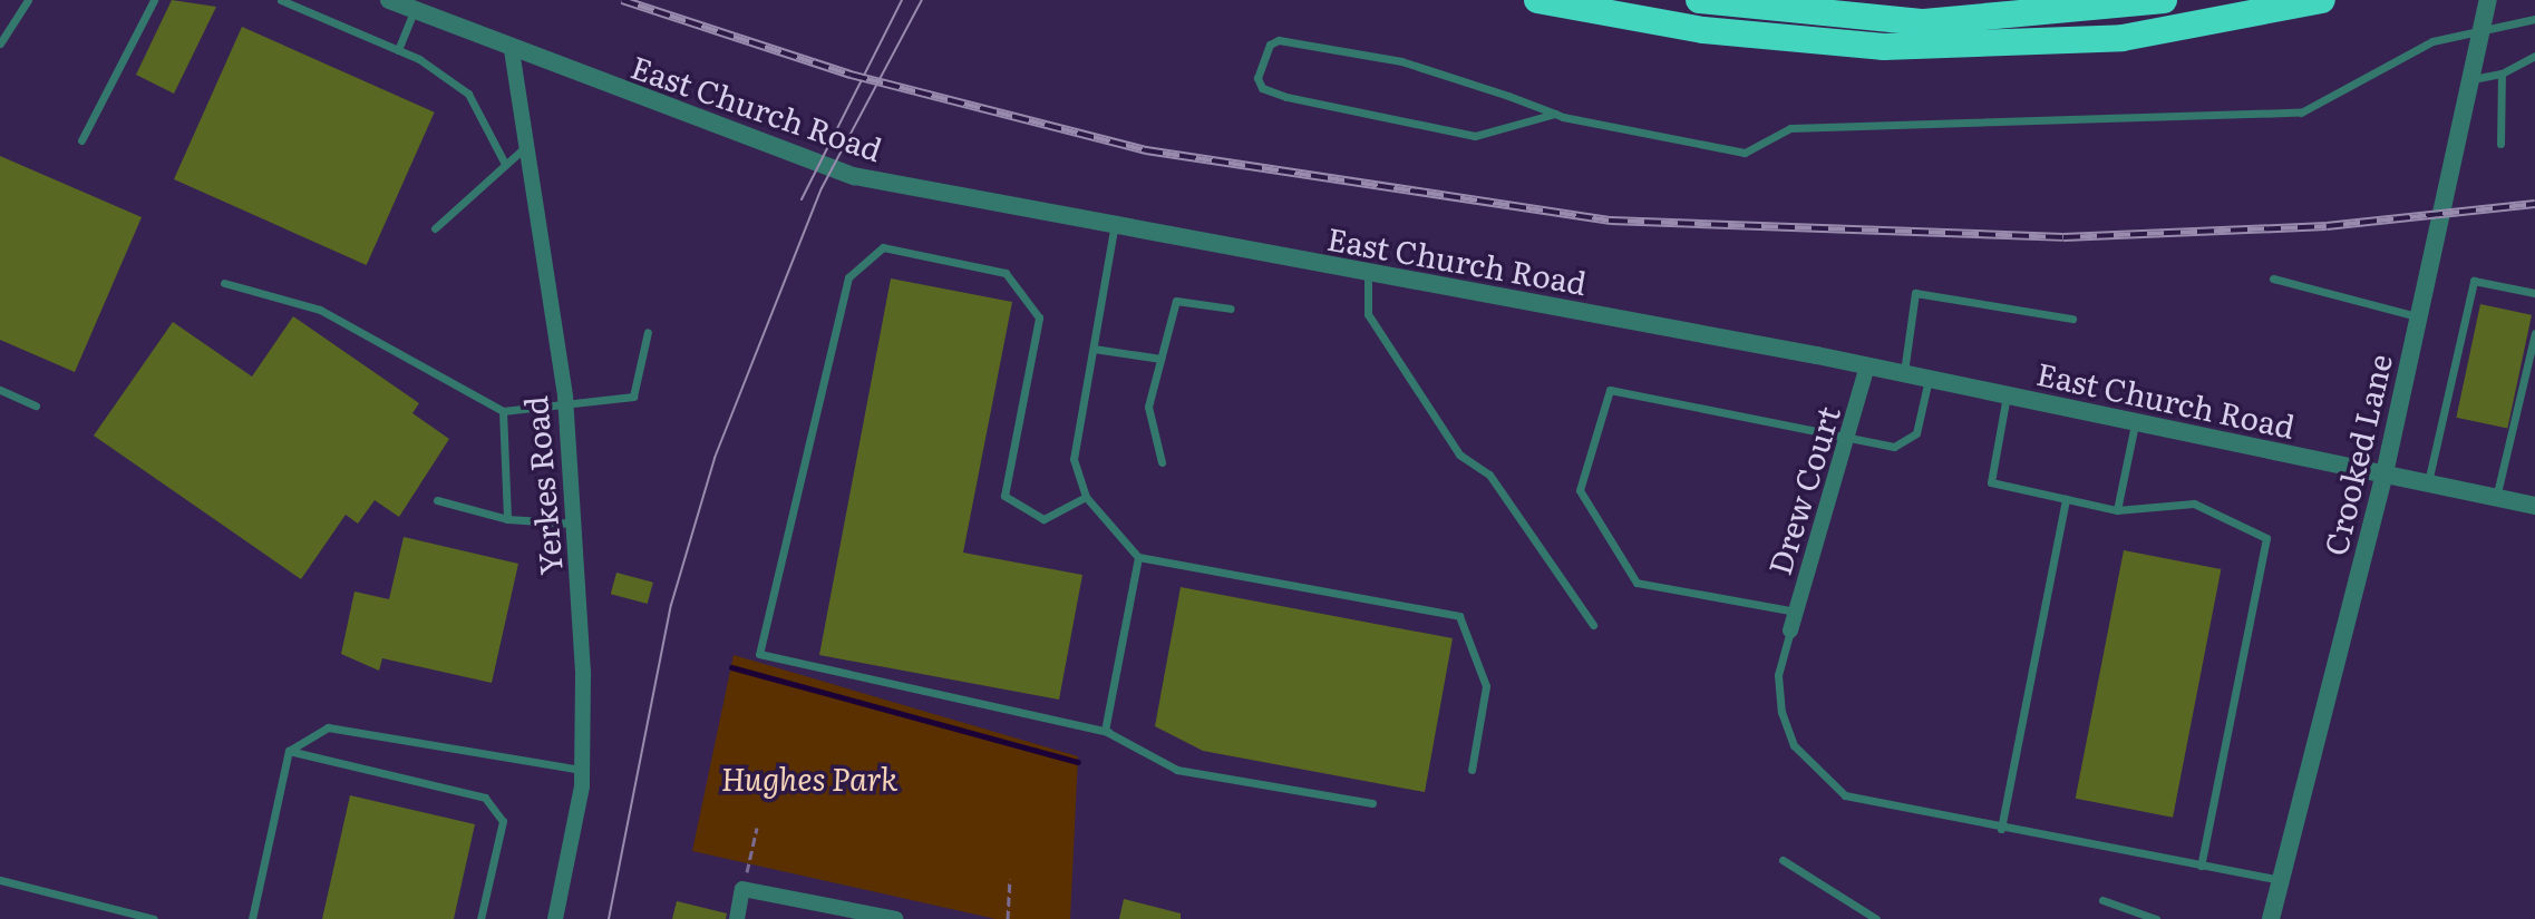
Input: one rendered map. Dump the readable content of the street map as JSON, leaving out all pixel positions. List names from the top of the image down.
{
  "streets": {
    "street": [
      "East Church Road",
      "Crooked Lane",
      "Yerkes Road",
      "Drew Court"
    ]
  },
  "crossings": [
    ["East Church Road", "Crooked Lane"],
    ["East Church Road", "Yerkes Road"],
    ["East Church Road", "Drew Court"]
  ],
  "parks": ["Hughes Park"]
}
